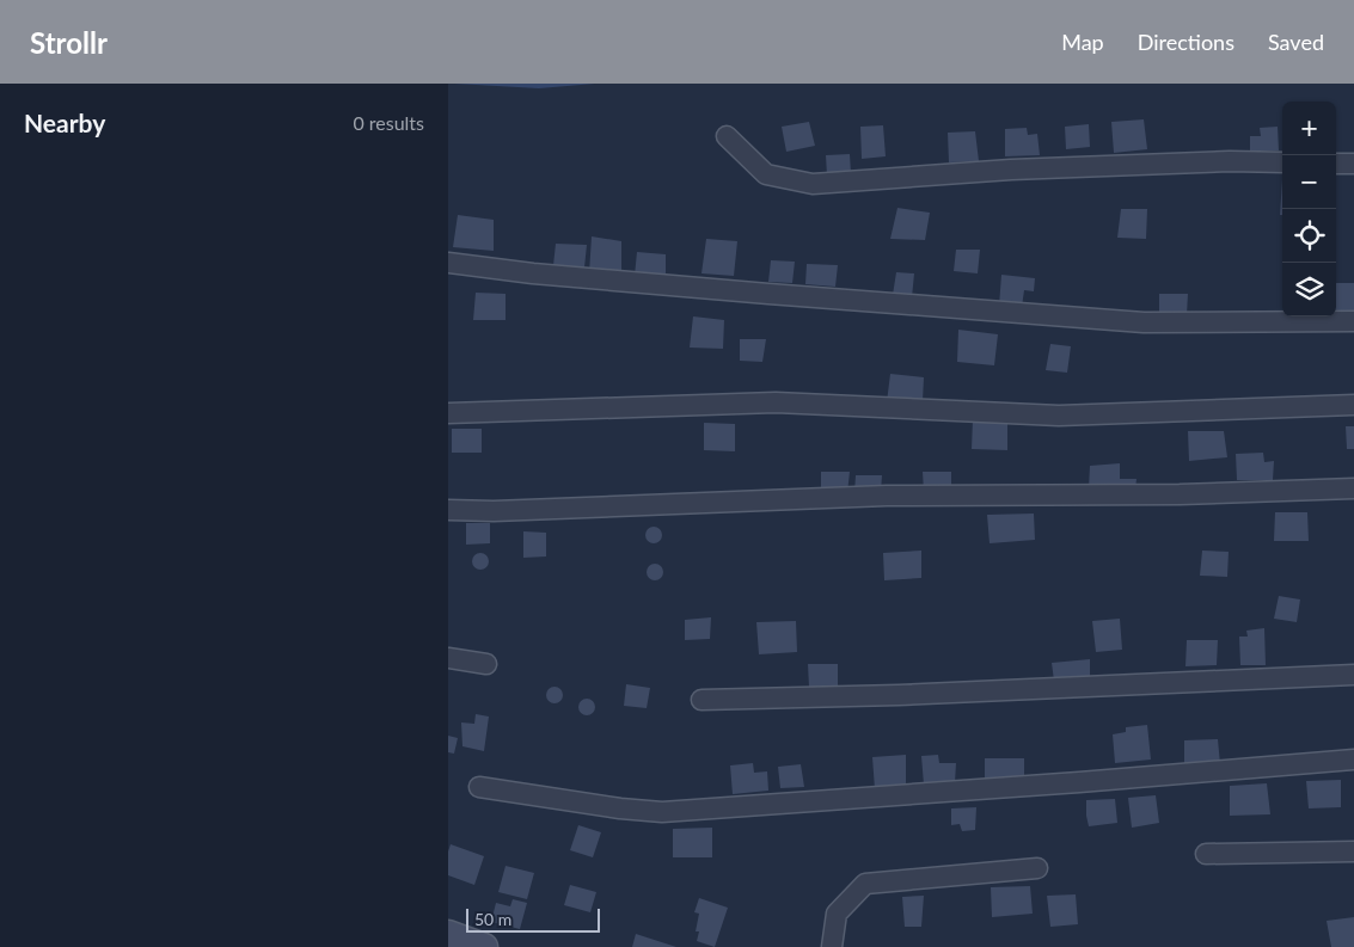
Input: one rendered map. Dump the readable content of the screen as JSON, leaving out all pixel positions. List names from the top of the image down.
{
  "scale_bar": "50 m",
  "page": {
    "header": "Strollr",
    "nav": ["Map", "Directions", "Saved"],
    "heading": ["Nearby", "0 results"],
    "map_buttons": ["+", "−"],
    "scale": "50 m"
  }
}
